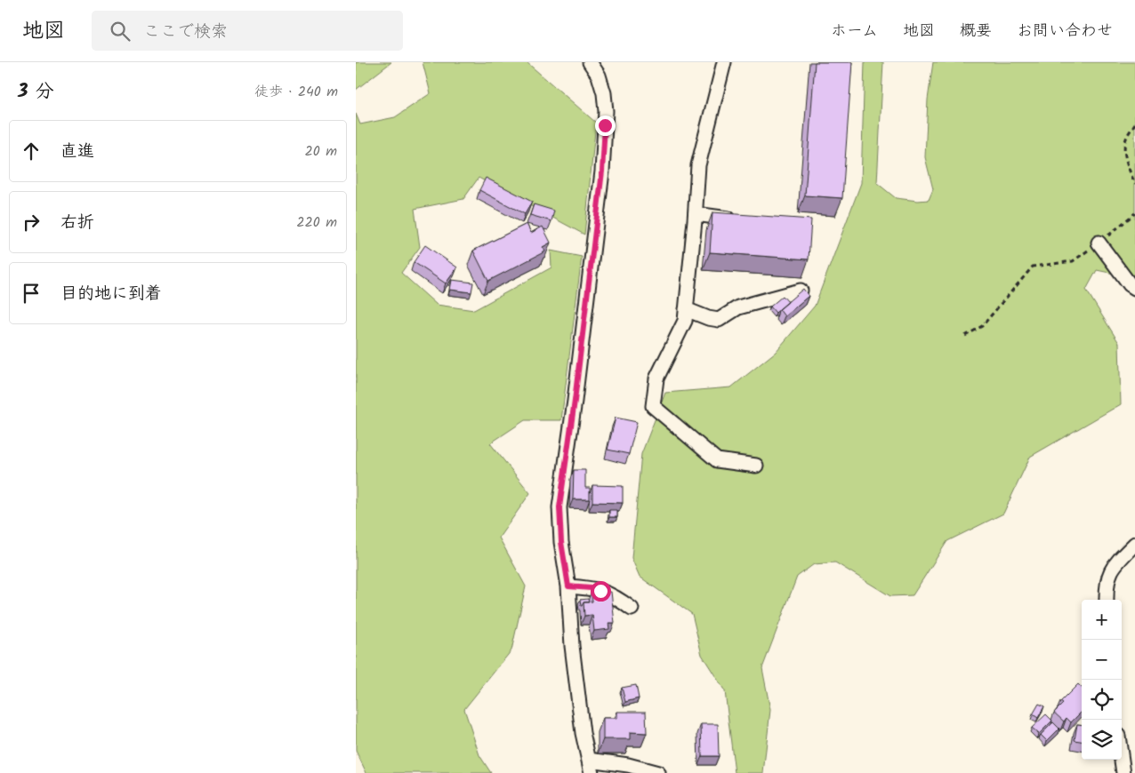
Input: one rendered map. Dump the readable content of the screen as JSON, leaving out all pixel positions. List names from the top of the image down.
{
  "page": {
    "header": "地図",
    "search": "ここで検索",
    "nav": [
      "ホーム",
      "地図",
      "概要",
      "お問い合わせ"
    ],
    "heading": ["3 分", "徒歩 · 240 m"],
    "list": [
      ["直進", "20 m"],
      ["右折", "220 m"],
      "目的地に到着"
    ],
    "map_buttons": ["+", "−"]
  }
}
